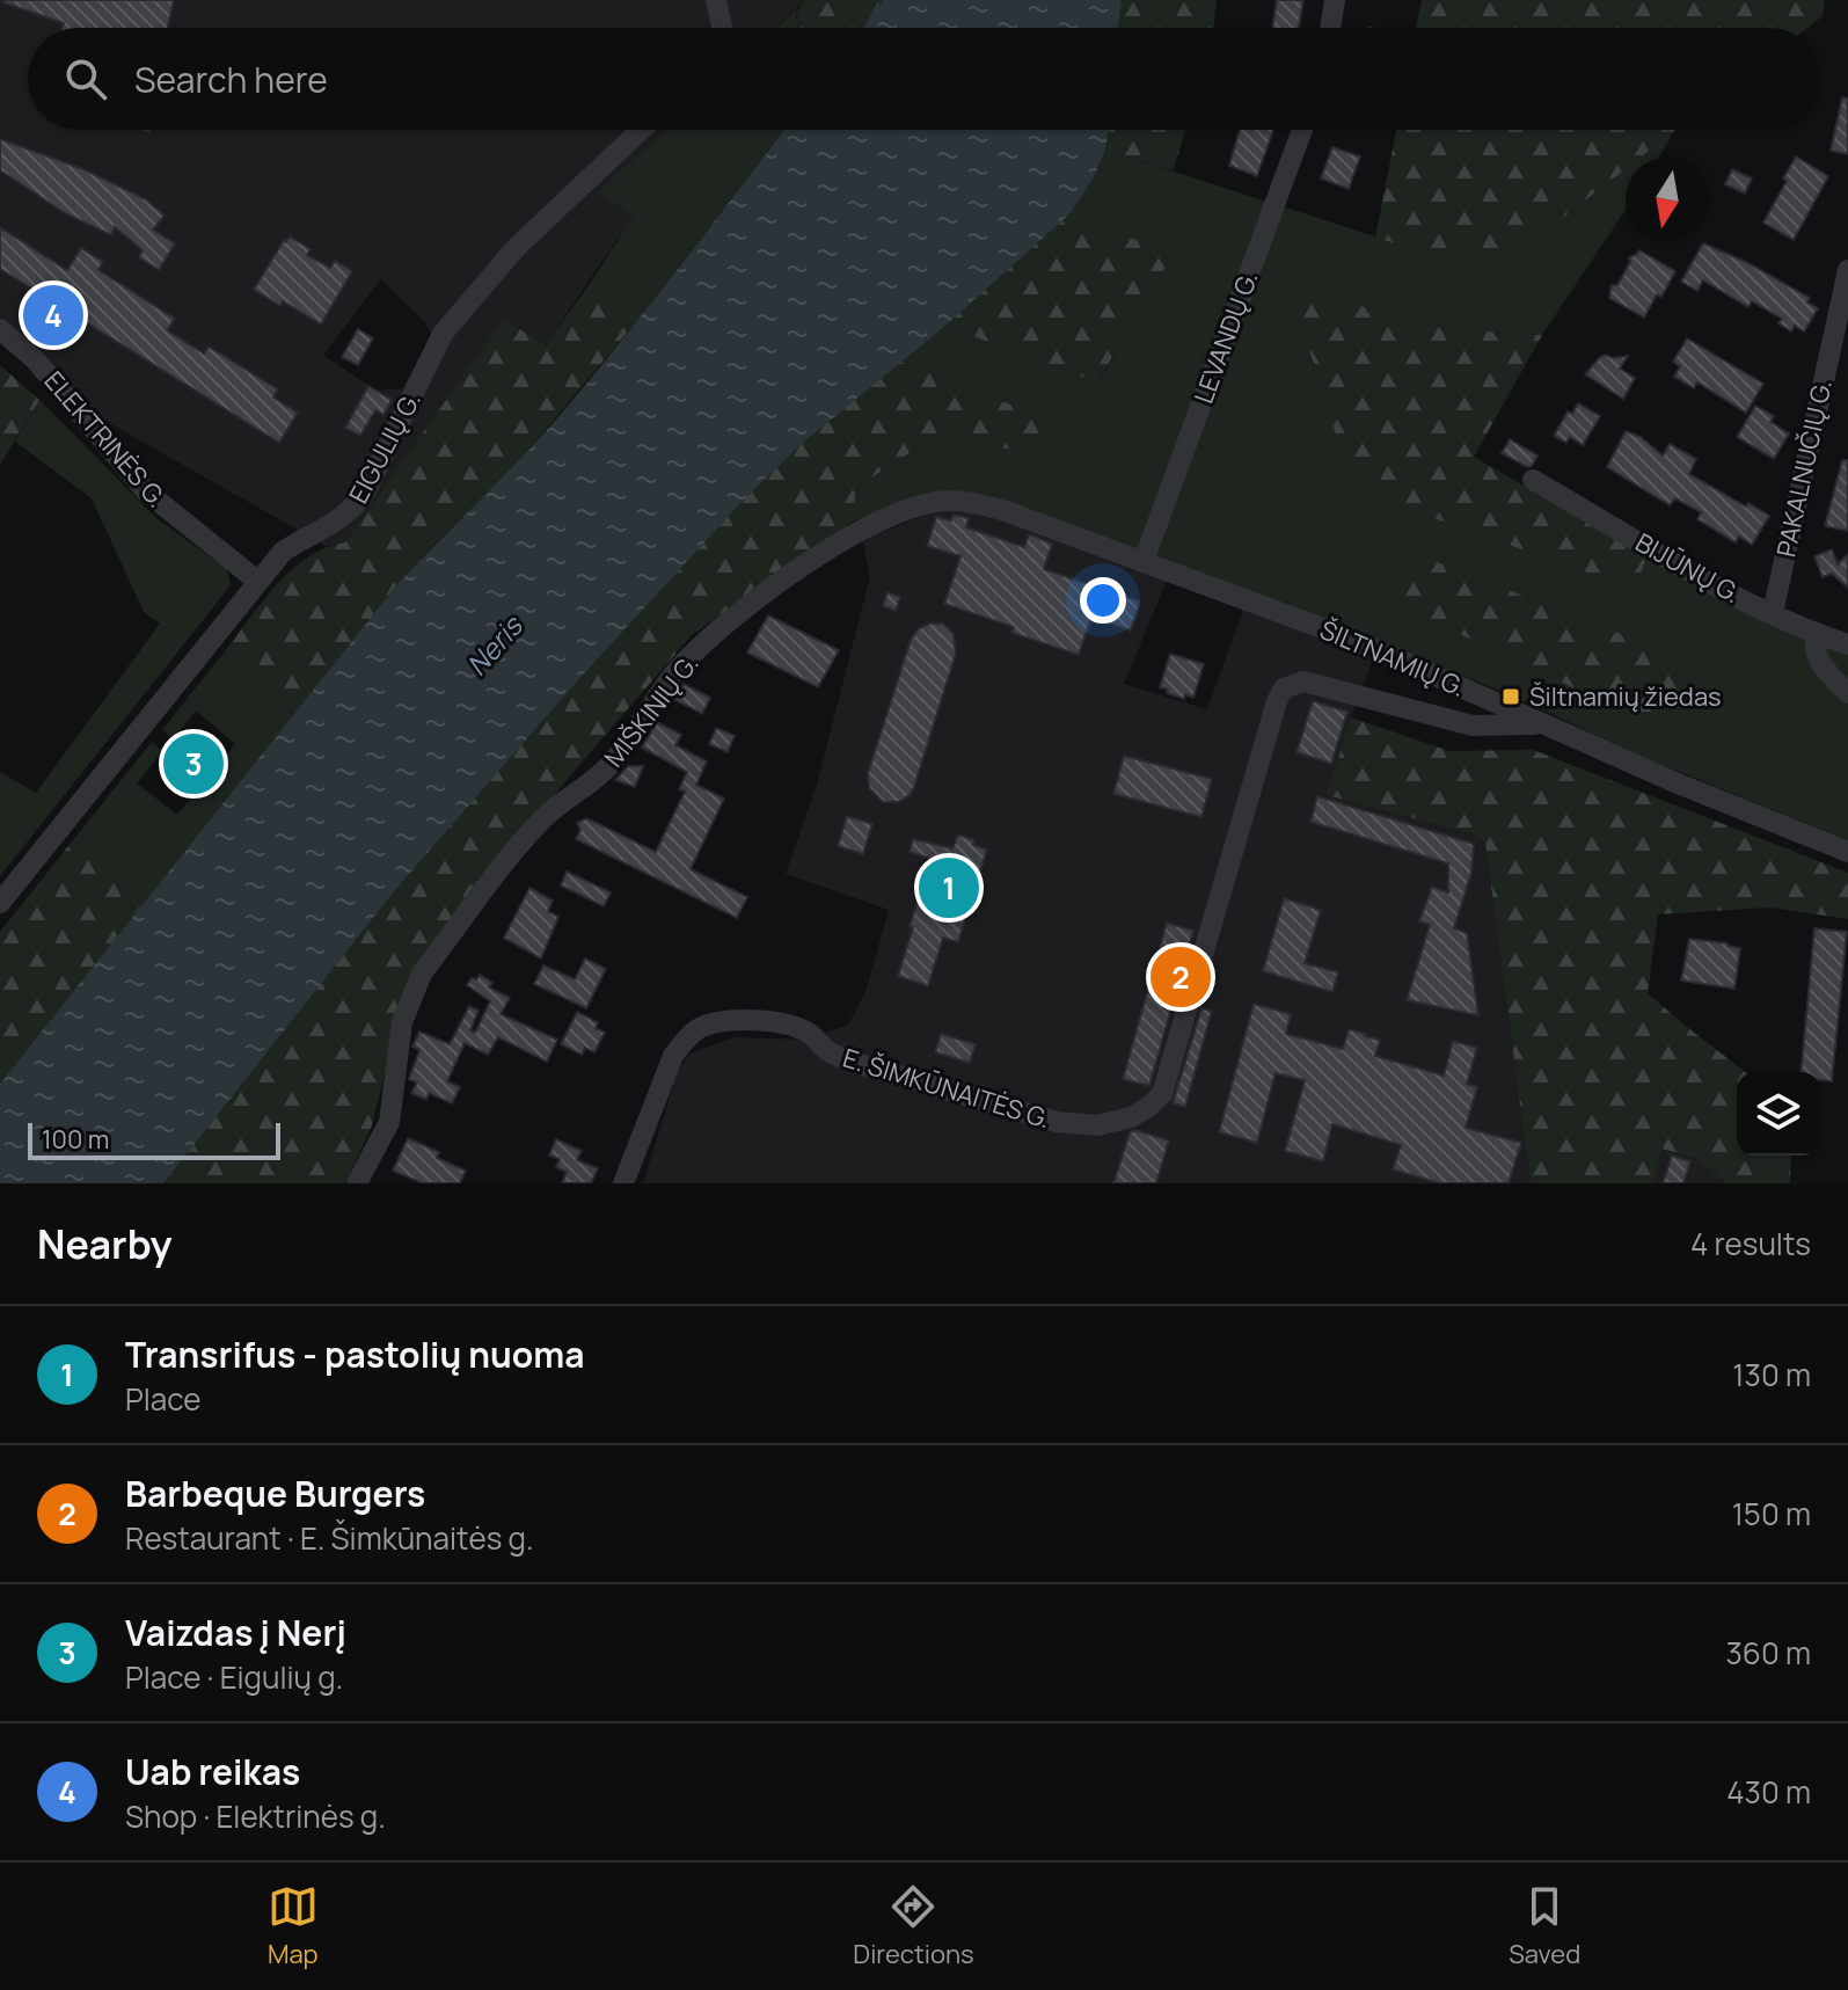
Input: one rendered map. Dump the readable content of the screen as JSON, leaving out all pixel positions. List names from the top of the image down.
{
  "streets": {
    "street": [
      "LEVANDŲ G.",
      "ELEKTRINĖS G.",
      "EIGULIŲ G.",
      "PAKALNUČIŲ G.",
      "BIJŪNŲ G.",
      "ŠILTNAMIŲ G.",
      "MIŠKINIŲ G.",
      "E. ŠIMKŪNAITĖS G."
    ]
  },
  "crossings": [
    ["LEVANDŲ G.", "ŠILTNAMIŲ G."],
    ["ELEKTRINĖS G.", "EIGULIŲ G."],
    ["PAKALNUČIŲ G.", "BIJŪNŲ G."],
    ["ŠILTNAMIŲ G.", "MIŠKINIŲ G."],
    ["ŠILTNAMIŲ G.", "E. ŠIMKŪNAITĖS G."]
  ],
  "water": ["Neris"],
  "places": {
    "transit": ["Šiltnamių žiedas"]
  },
  "scale_bar": "100 m",
  "north": "bottom",
  "page": {
    "search": "Search here",
    "pins": [
      "4",
      "3",
      "1",
      "2"
    ],
    "scale": "100 m",
    "heading": ["Nearby", "4 results"],
    "list": [
      {
        "mark": "1",
        "name": "Transrifus - pastolių nuoma",
        "note": "Place",
        "value": "130 m"
      },
      {
        "mark": "2",
        "name": "Barbeque Burgers",
        "note": "Restaurant · E. Šimkūnaitės g.",
        "value": "150 m"
      },
      {
        "mark": "3",
        "name": "Vaizdas į Nerį",
        "note": "Place · Eigulių g.",
        "value": "360 m"
      },
      {
        "mark": "4",
        "name": "Uab reikas",
        "note": "Shop · Elektrinės g.",
        "value": "430 m"
      }
    ],
    "nav": ["Map", "Directions", "Saved"]
  }
}
